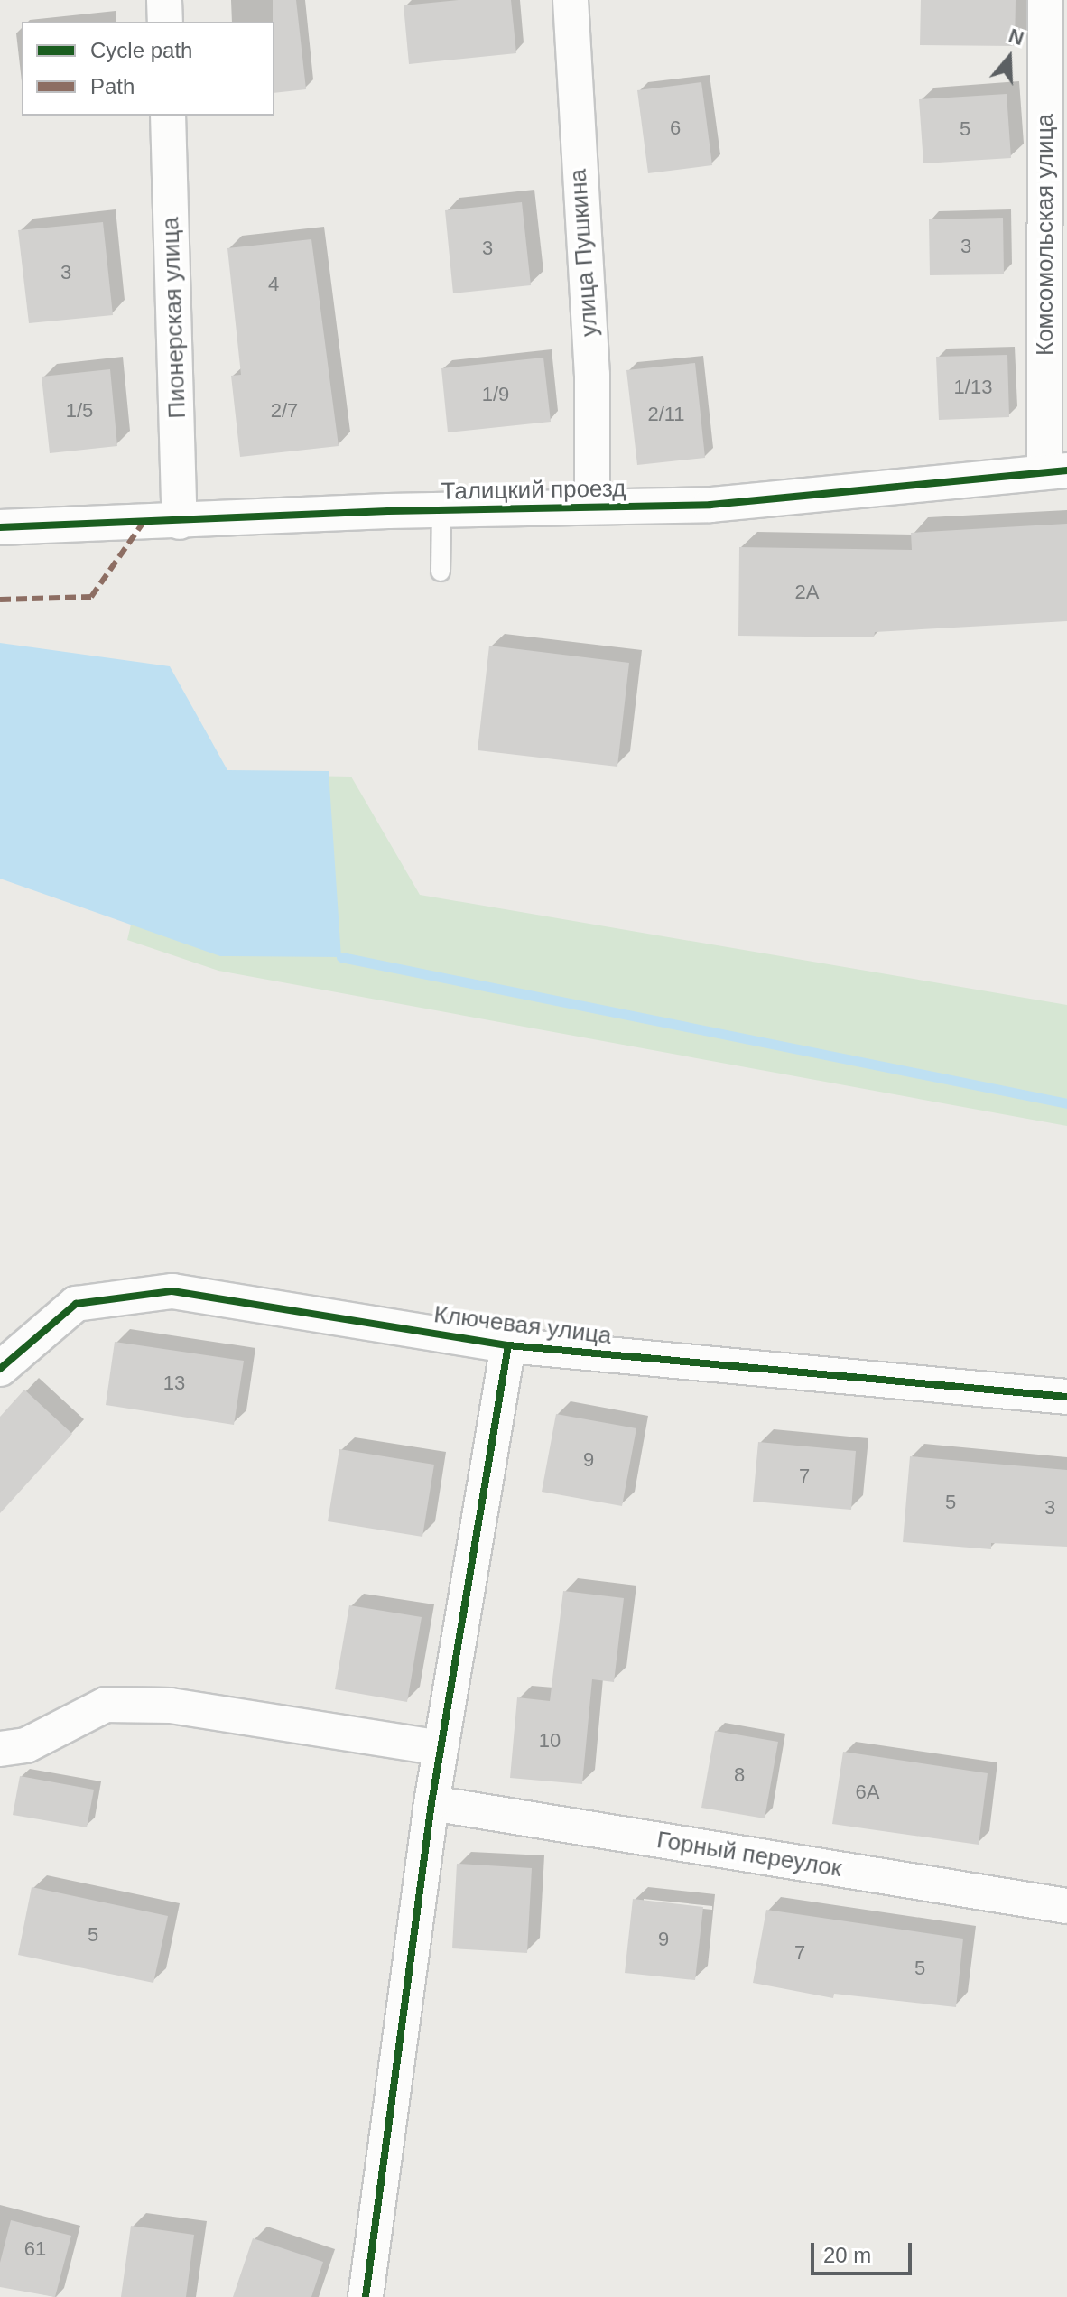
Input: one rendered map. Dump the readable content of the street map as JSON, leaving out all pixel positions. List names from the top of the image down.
{
  "streets": {
    "street": [
      "Комсомольская улица",
      "улица Пушкина",
      "Пионерская улица",
      "Талицкий проезд",
      "Ключевая улица",
      "Горный переулок"
    ]
  },
  "crossings": [
    ["Комсомольская улица", "Талицкий проезд"],
    ["улица Пушкина", "Талицкий проезд"],
    ["Пионерская улица", "Талицкий проезд"]
  ],
  "house_numbers": [
    "6",
    "5",
    "3",
    "3",
    "3",
    "4",
    "1/13",
    "1/9",
    "1/5",
    "2/7",
    "2/11",
    "2А",
    "13",
    "9",
    "7",
    "5",
    "3",
    "10",
    "8",
    "6А",
    "5",
    "9",
    "7",
    "5",
    "61"
  ],
  "legend": ["Cycle path", "Path"],
  "scale_bar": "20 m",
  "north": "top"
}
